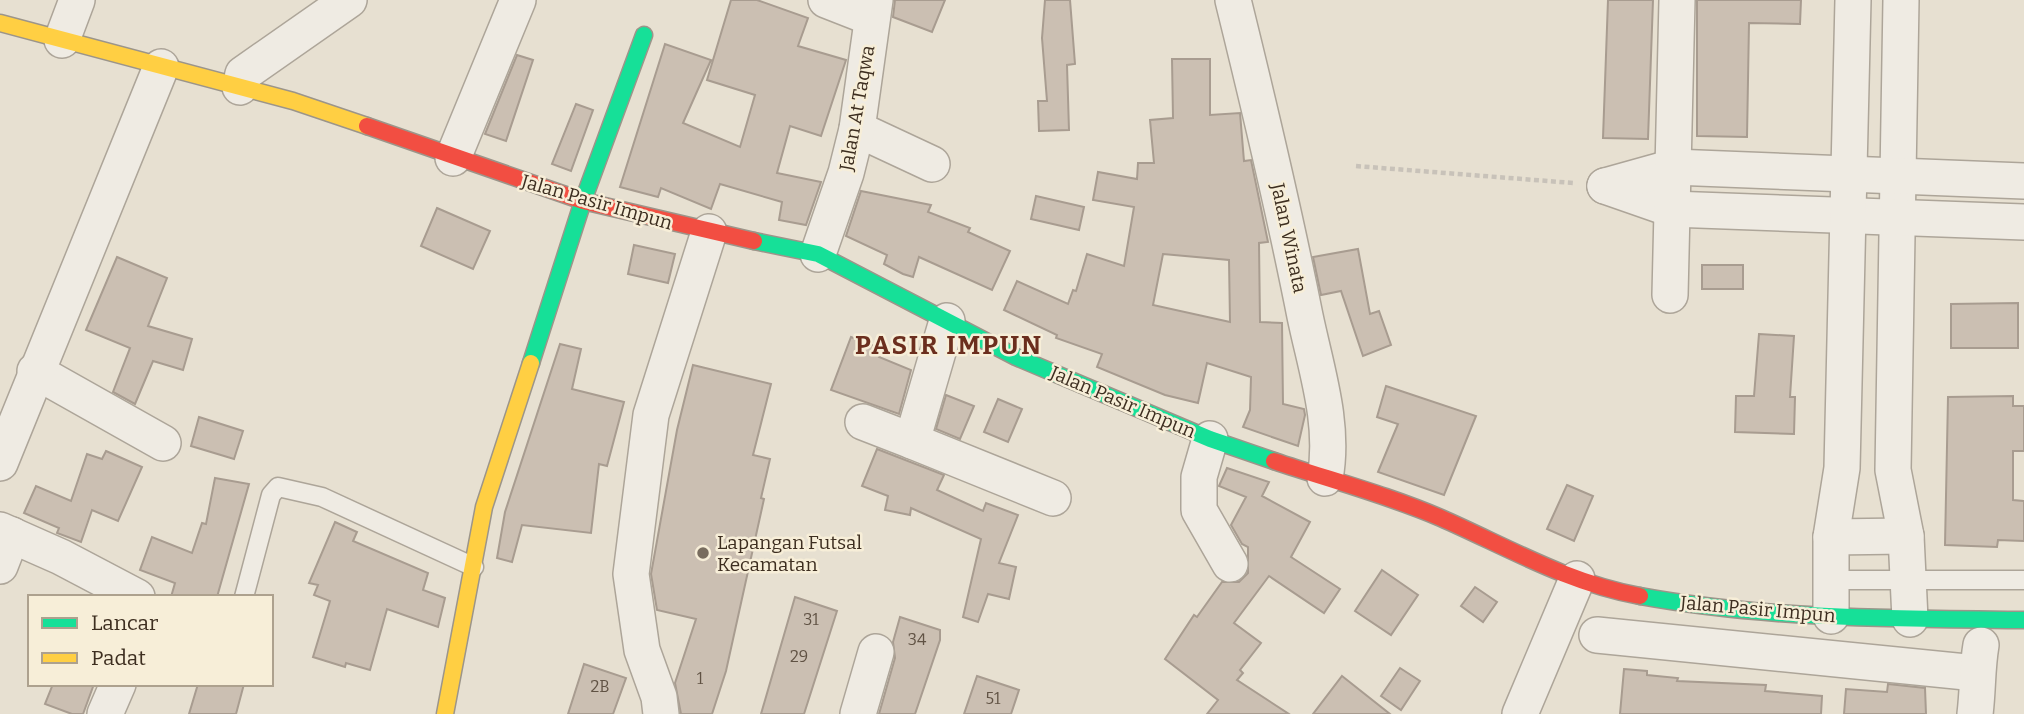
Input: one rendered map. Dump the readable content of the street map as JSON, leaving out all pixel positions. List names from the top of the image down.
{
  "streets": {
    "street": ["Jalan At Taqwa", "Jalan Pasir Impun", "Jalan Winata"]
  },
  "crossings": [
    ["Jalan At Taqwa", "Jalan Pasir Impun"],
    ["Jalan Pasir Impun", "Jalan Winata"]
  ],
  "districts": ["PASIR IMPUN"],
  "places": ["Lapangan Futsal Kecamatan"],
  "house_numbers": [
    "31",
    "34",
    "29",
    "1",
    "2B",
    "51"
  ],
  "legend": ["Lancar", "Padat"]
}
